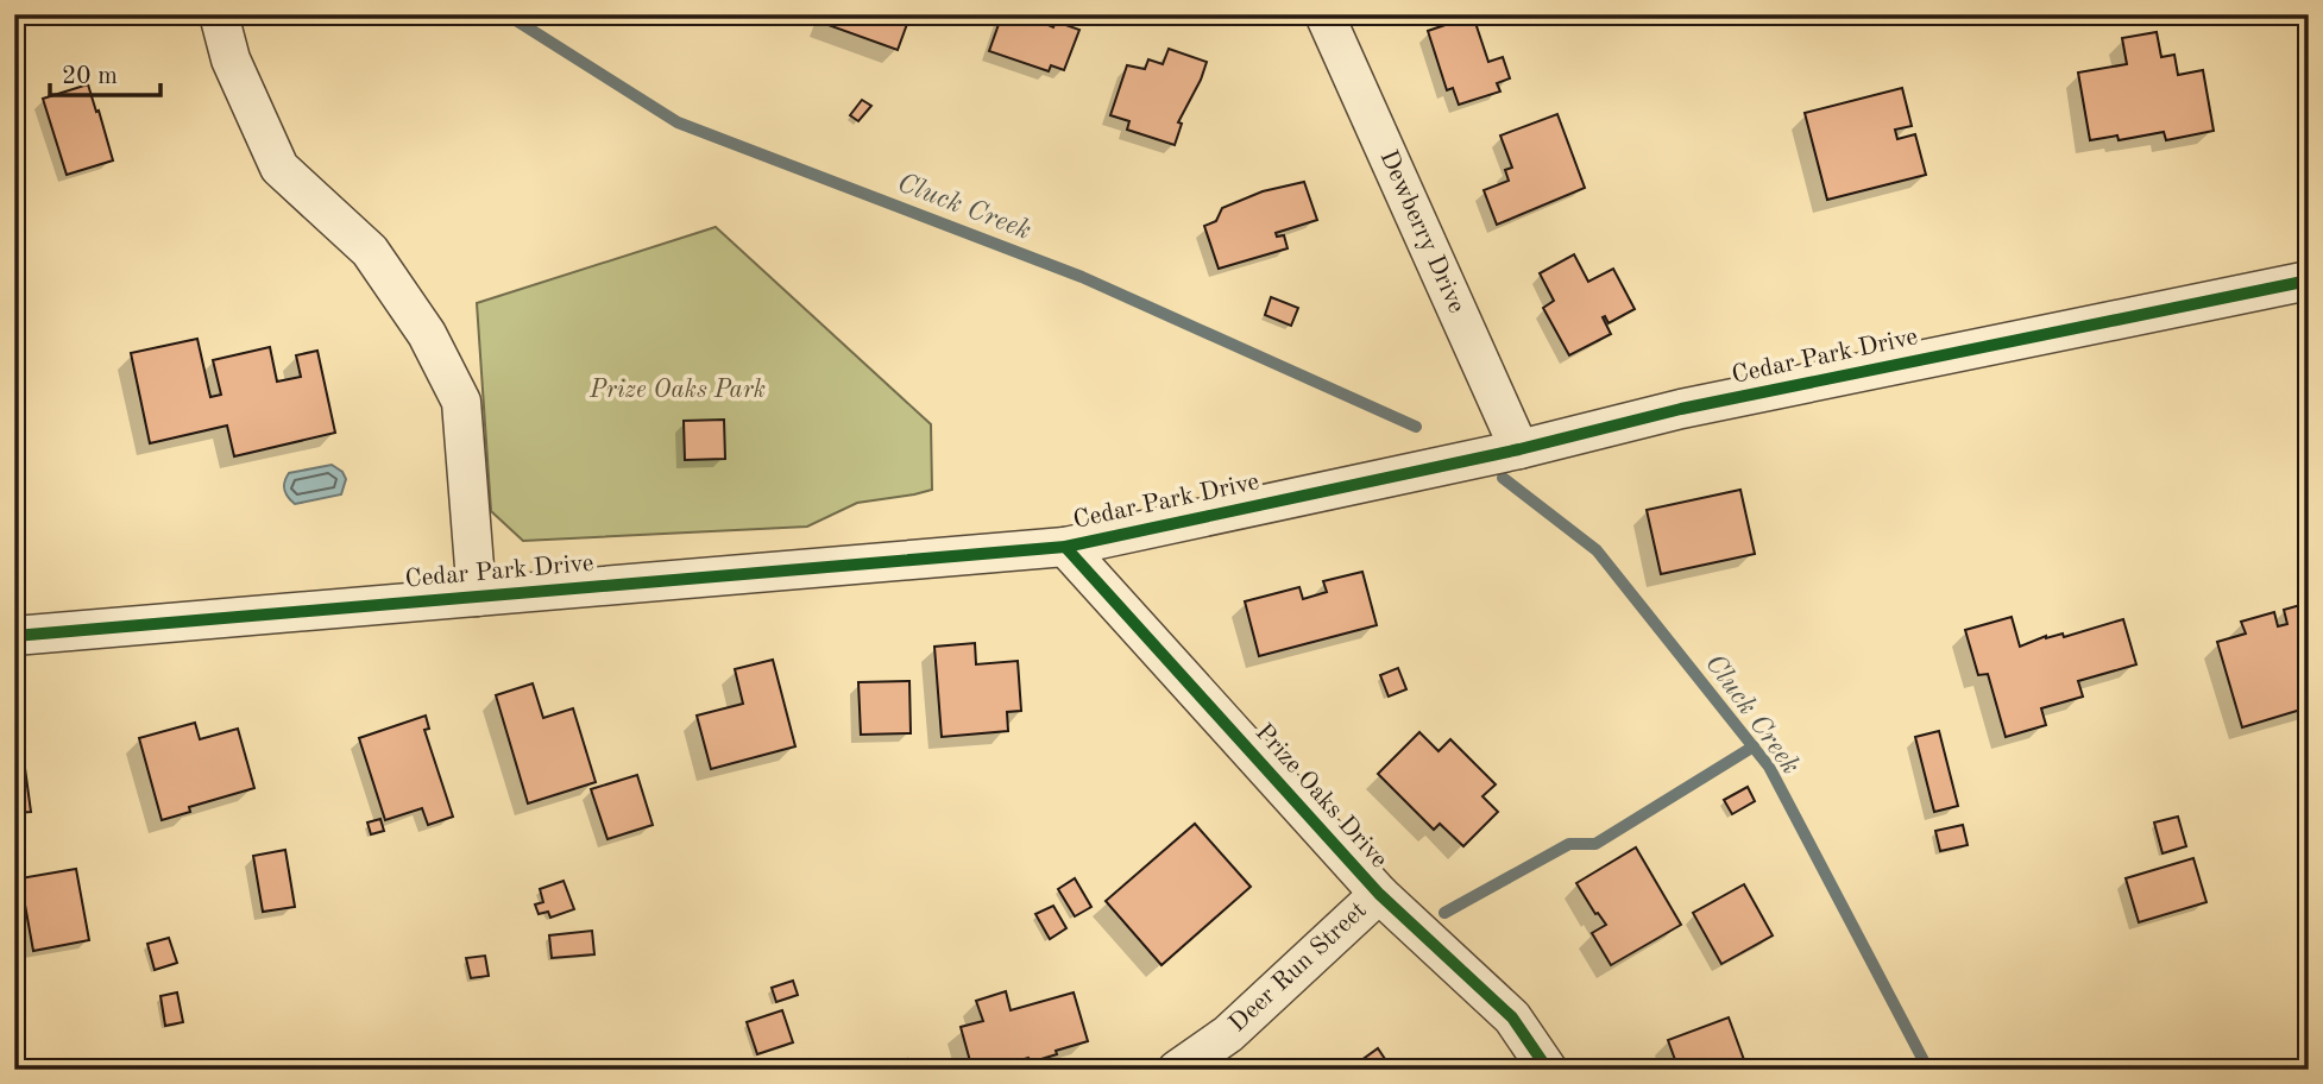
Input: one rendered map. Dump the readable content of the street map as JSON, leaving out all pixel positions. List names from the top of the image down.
{
  "streets": {
    "street": [
      "Dewberry Drive",
      "Cedar Park Drive",
      "Prize Oaks Drive",
      "Deer Run Street"
    ]
  },
  "crossings": [
    ["Dewberry Drive", "Cedar Park Drive"],
    ["Cedar Park Drive", "Prize Oaks Drive"],
    ["Prize Oaks Drive", "Deer Run Street"]
  ],
  "water": ["Cluck Creek"],
  "parks": ["Prize Oaks Park"],
  "scale_bar": "20 m"
}
